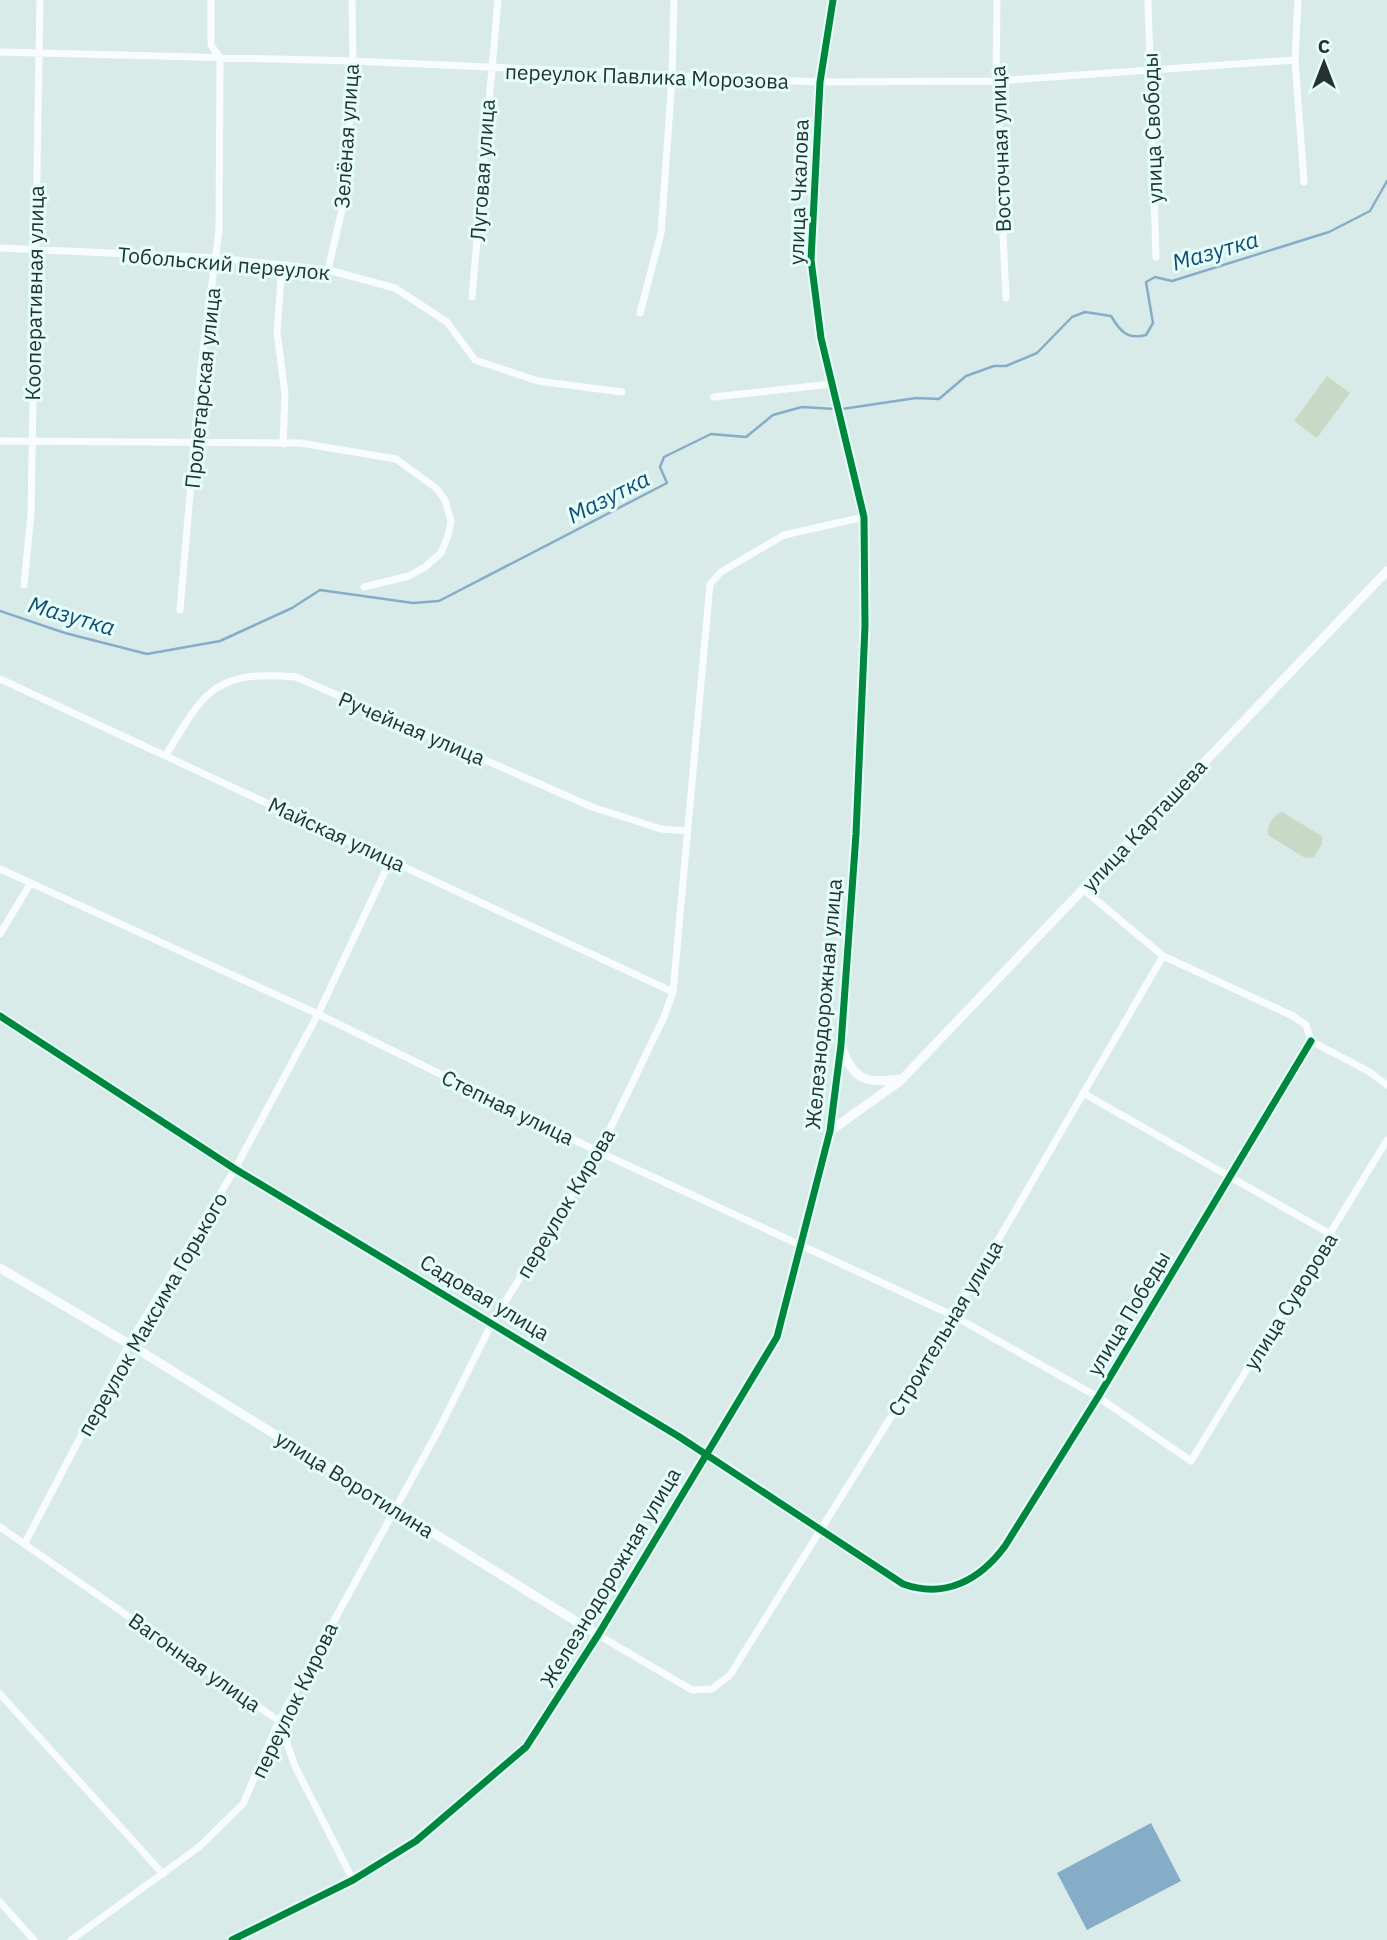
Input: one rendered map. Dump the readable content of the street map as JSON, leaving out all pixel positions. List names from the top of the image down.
{
  "streets": {
    "street": [
      "переулок Павлика Морозова",
      "улица Свободы",
      "Зелёная улица",
      "Восточная улица",
      "Луговая улица",
      "улица Чкалова",
      "Тобольский переулок",
      "Кооперативная улица",
      "Пролетарская улица",
      "Ручейная улица",
      "улица Карташева",
      "Майская улица",
      "Железнодорожная улица",
      "Степная улица",
      "переулок Кирова",
      "Садовая улица",
      "улица Суворова",
      "улица Победы",
      "переулок Максима Горького",
      "Строительная улица",
      "улица Воротилина",
      "Вагонная улица"
    ]
  },
  "crossings": [
    ["переулок Павлика Морозова", "улица Свободы"],
    ["переулок Павлика Морозова", "Зелёная улица"],
    ["переулок Павлика Морозова", "Восточная улица"],
    ["переулок Павлика Морозова", "Луговая улица"],
    ["переулок Павлика Морозова", "улица Чкалова"],
    ["переулок Павлика Морозова", "Кооперативная улица"],
    ["переулок Павлика Морозова", "Пролетарская улица"],
    ["Зелёная улица", "Тобольский переулок"],
    ["улица Чкалова", "Железнодорожная улица"],
    ["Тобольский переулок", "Кооперативная улица"],
    ["Тобольский переулок", "Пролетарская улица"],
    ["Ручейная улица", "Майская улица"],
    ["Ручейная улица", "переулок Кирова"],
    ["улица Карташева", "Железнодорожная улица"],
    ["Майская улица", "переулок Кирова"],
    ["Майская улица", "переулок Максима Горького"],
    ["Железнодорожная улица", "Степная улица"],
    ["Железнодорожная улица", "переулок Кирова"],
    ["Железнодорожная улица", "Садовая улица"],
    ["Железнодорожная улица", "улица Воротилина"],
    ["Железнодорожная улица", "Вагонная улица"],
    ["Степная улица", "переулок Кирова"],
    ["Степная улица", "улица Суворова"],
    ["Степная улица", "улица Победы"],
    ["Степная улица", "переулок Максима Горького"],
    ["Степная улица", "Строительная улица"],
    ["переулок Кирова", "Садовая улица"],
    ["переулок Кирова", "улица Воротилина"],
    ["переулок Кирова", "Вагонная улица"],
    ["Садовая улица", "улица Победы"],
    ["Садовая улица", "переулок Максима Горького"],
    ["Садовая улица", "Строительная улица"],
    ["переулок Максима Горького", "улица Воротилина"],
    ["переулок Максима Горького", "Вагонная улица"],
    ["Строительная улица", "улица Воротилина"]
  ],
  "water": ["Мазутка"],
  "north": "top"
}
